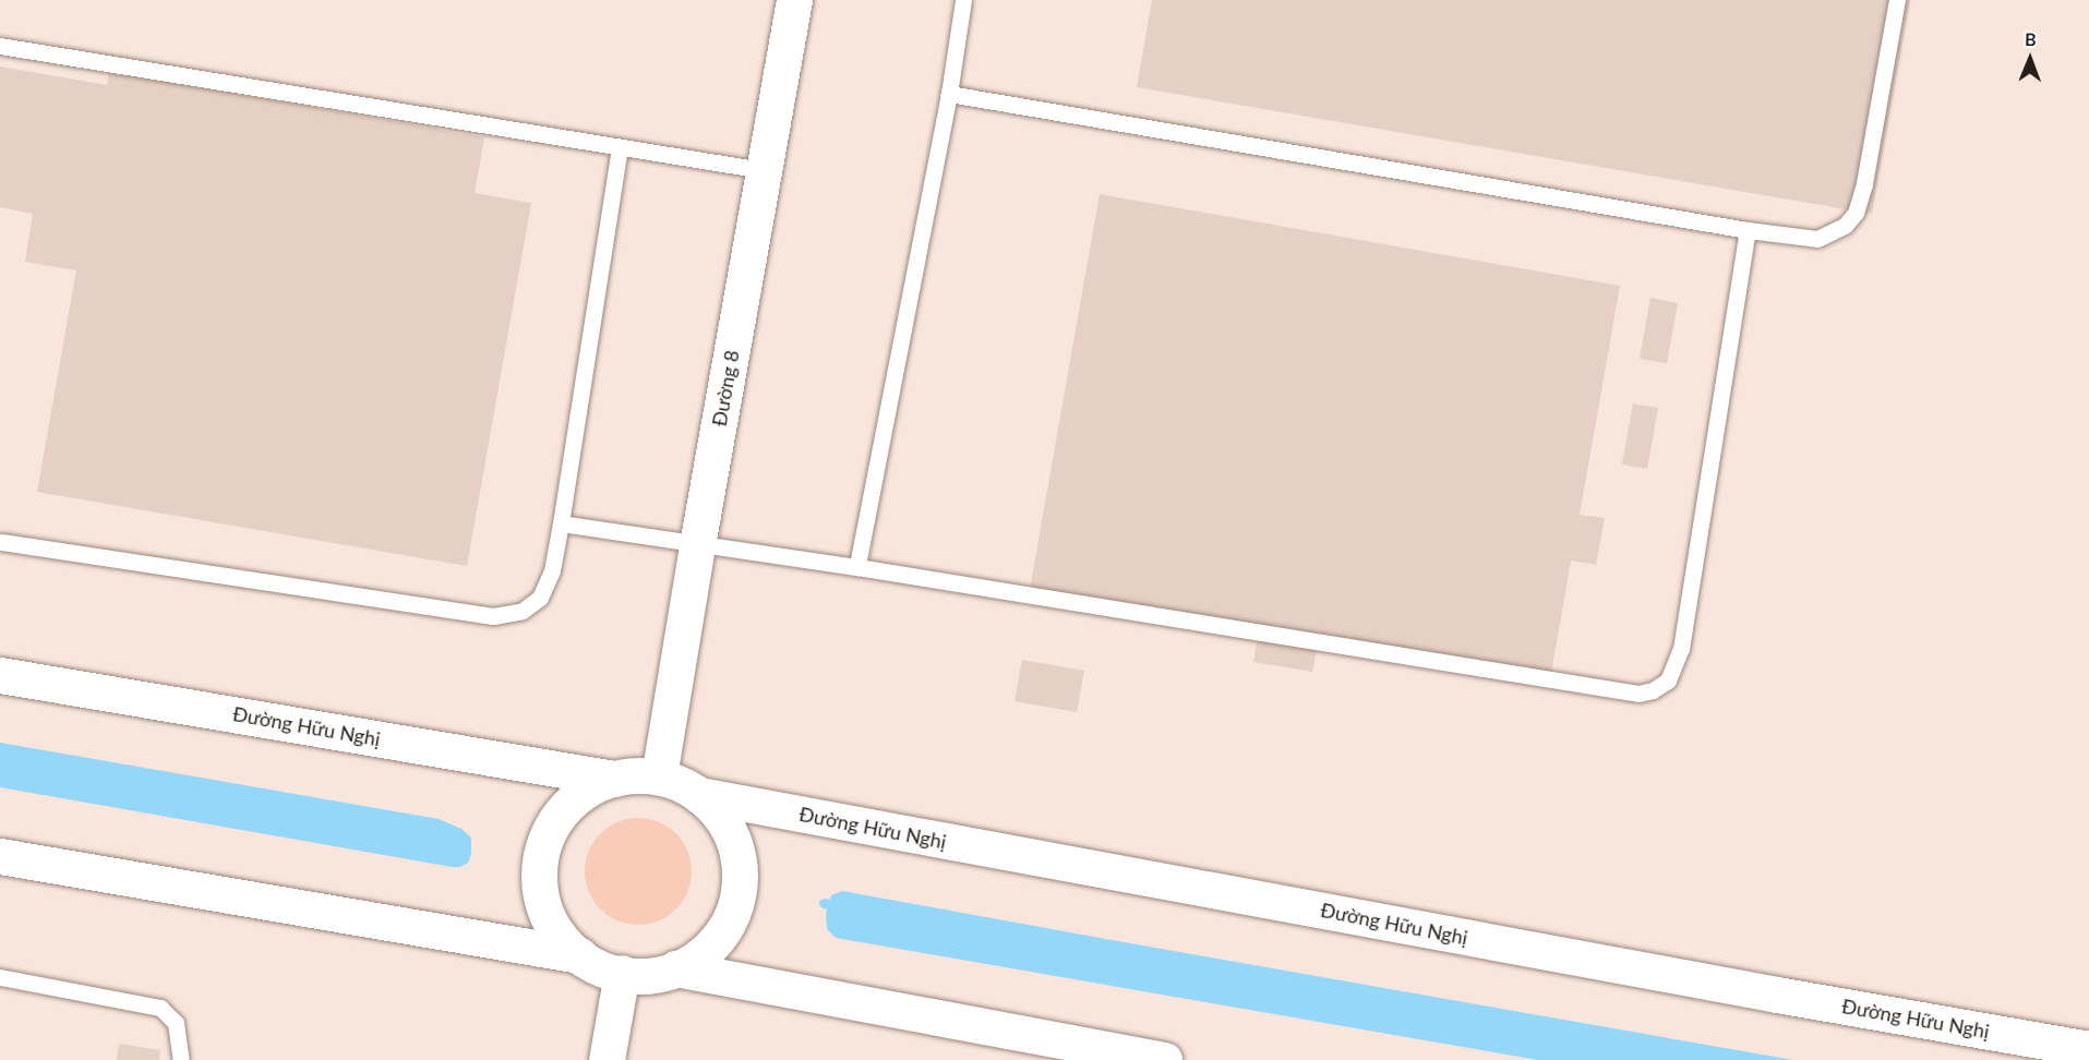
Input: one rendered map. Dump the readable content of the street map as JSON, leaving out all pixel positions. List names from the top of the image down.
{
  "streets": {
    "main road": ["Đường 8", "Đường Hữu Nghị"]
  },
  "crossings": [
    ["Đường 8", "Đường Hữu Nghị"]
  ],
  "north": "top"
}
